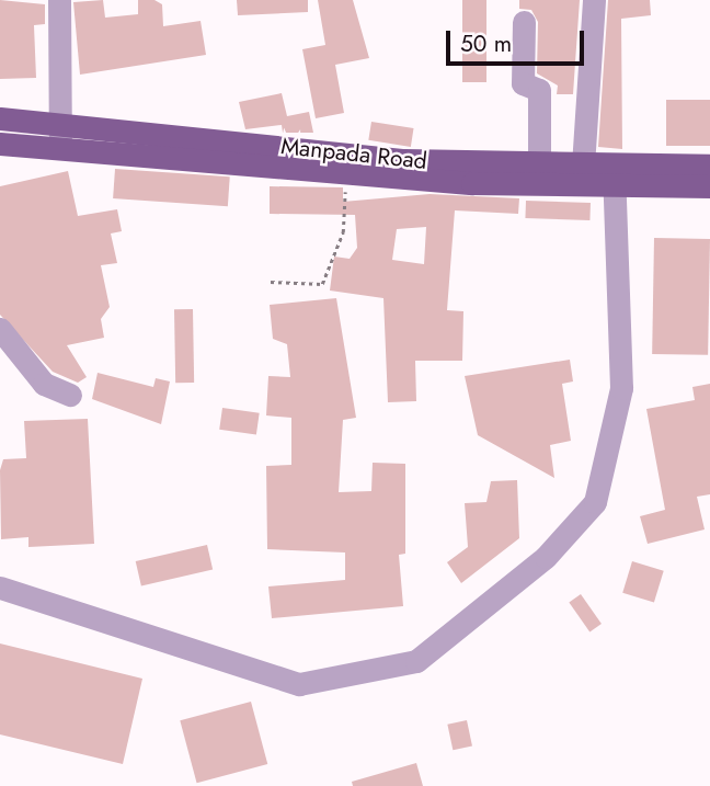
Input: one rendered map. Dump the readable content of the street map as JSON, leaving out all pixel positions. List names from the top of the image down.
{
  "streets": {
    "main road": ["Manpada Road"]
  },
  "scale_bar": "50 m"
}
